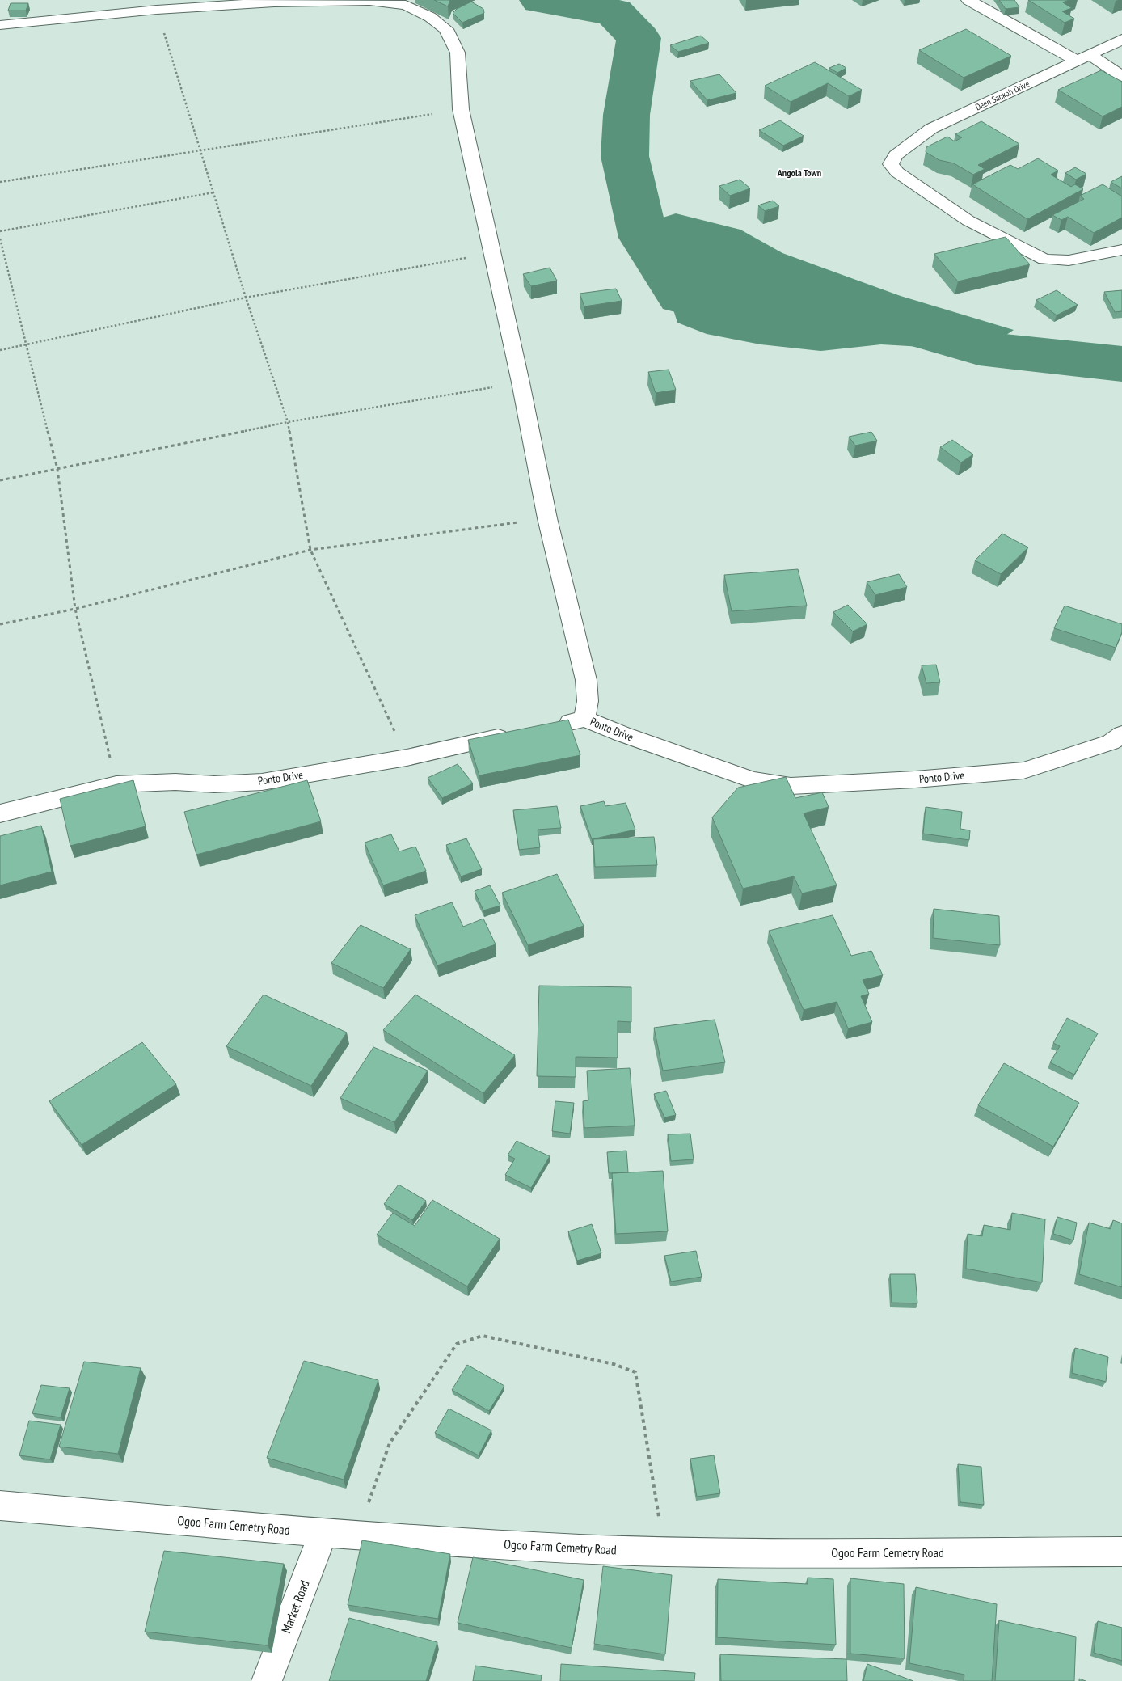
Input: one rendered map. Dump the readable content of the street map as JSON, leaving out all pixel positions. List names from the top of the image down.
{
  "streets": {
    "street": [
      "Deen Sankoh Drive",
      "Ponto Drive",
      "Ogoo Farm Cemetry Road",
      "Market Road"
    ]
  },
  "crossings": [
    ["Ogoo Farm Cemetry Road", "Market Road"]
  ],
  "districts": ["Angola Town"]
}
